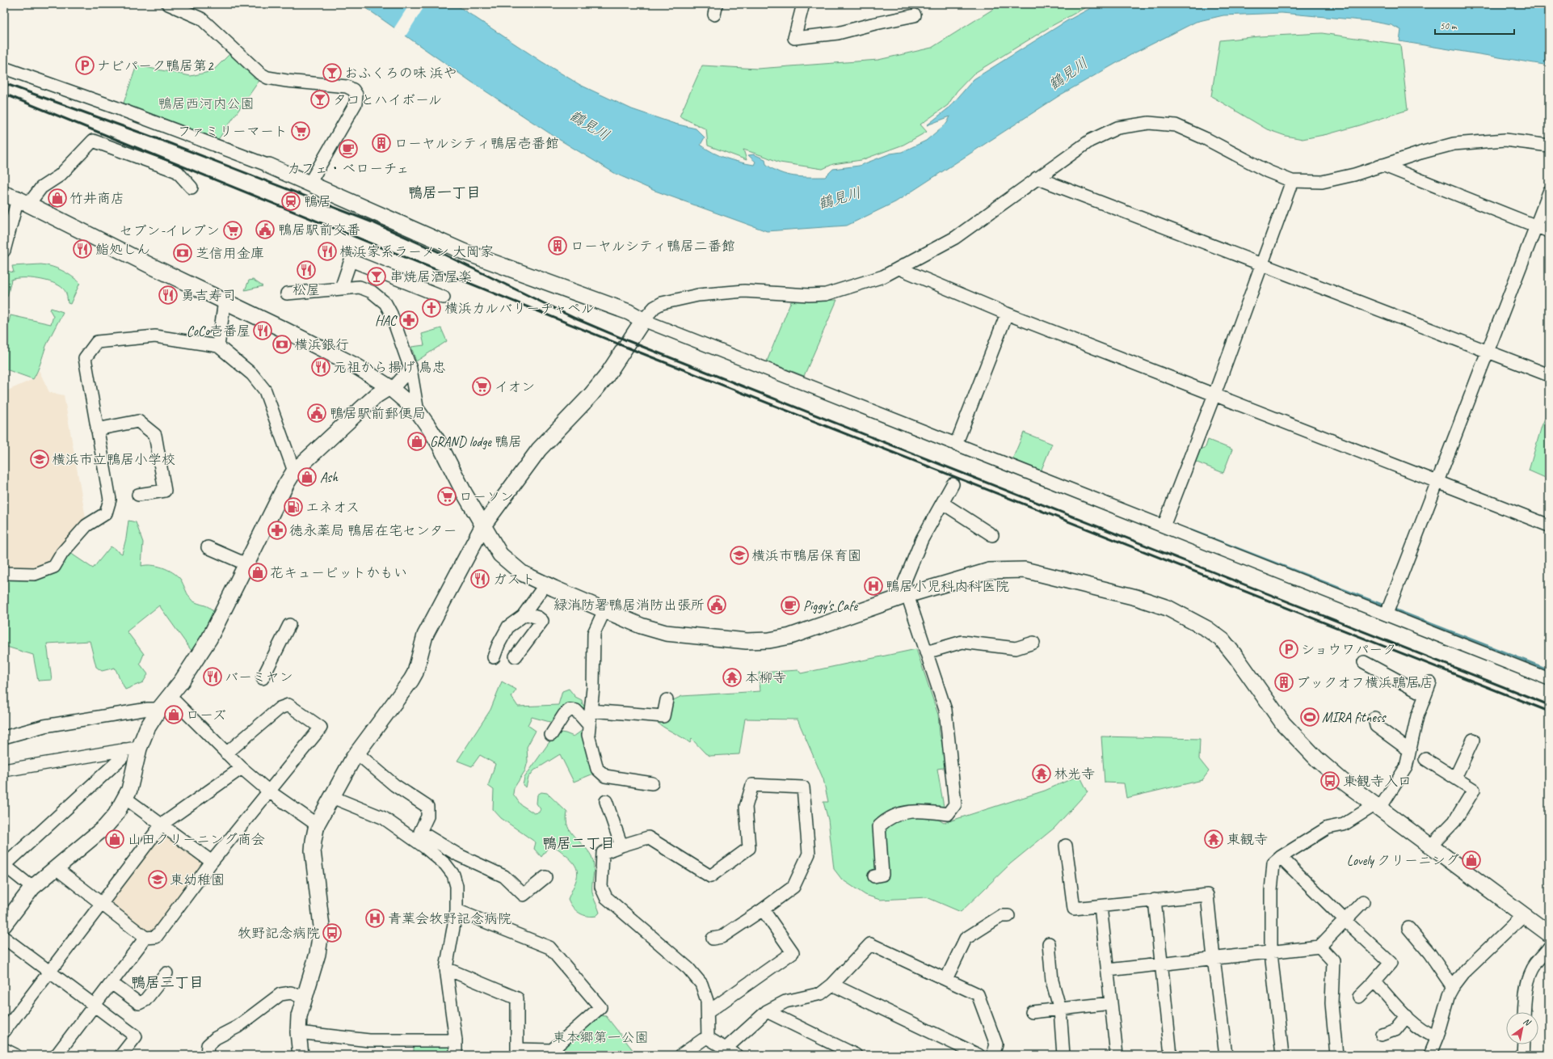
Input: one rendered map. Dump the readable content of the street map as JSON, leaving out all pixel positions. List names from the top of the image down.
{
  "districts": ["鴨居一丁目", "鴨居二丁目", "鴨居三丁目"],
  "water": ["鶴見川"],
  "parks": ["鴨居西河内公園", "東本郷第一公園"],
  "places": {
    "parking": ["ナビパーク鴨居第2", "ショウワパーク"],
    "bar": ["おふくろの味 浜や", "タコとハイボール", "串焼居酒屋楽"],
    "supermarket": [
      "ファミリーマート",
      "セブン-イレブン",
      "イオン",
      "ローソン"
    ],
    "building": ["ローヤルシティ鴨居壱番館", "ローヤルシティ鴨居二番館", "ブックオフ横浜鴨居店"],
    "cafe": ["カフェ・ベローチェ", "Piggy's Cafe"],
    "shop": [
      "竹井商店",
      "GRAND lodge 鴨居",
      "Ash",
      "花キューピットかもい",
      "ローズ",
      "山田クリーニング商会",
      "Lovely クリーニング"
    ],
    "station": ["鴨居"],
    "public building": ["鴨居駅前交番", "鴨居駅前郵便局", "緑消防署鴨居消防出張所"],
    "restaurant": [
      "鮨処しん",
      "横浜家系ラーメン 大岡家",
      "松屋",
      "勇吉寿司",
      "CoCo壱番屋",
      "元祖から揚げ 鳥忠",
      "ガスト",
      "バーミヤン"
    ],
    "bank": ["芝信用金庫", "横浜銀行"],
    "church": ["横浜カルバリーチャペル"],
    "pharmacy": ["HAC", "徳永薬局 鴨居在宅センター"],
    "school or university": ["横浜市立鴨居小学校", "横浜市鴨居保育園", "東幼稚園"],
    "fuel station": ["エネオス"],
    "hospital": ["鴨居小児科内科医院", "青葉会牧野記念病院"],
    "temple": ["本柳寺", "林光寺", "東観寺"],
    "sports": ["MIRA fitness"],
    "bus stop": ["東観寺入口", "牧野記念病院"]
  },
  "scale_bar": "50 m",
  "north": "top right"
}
